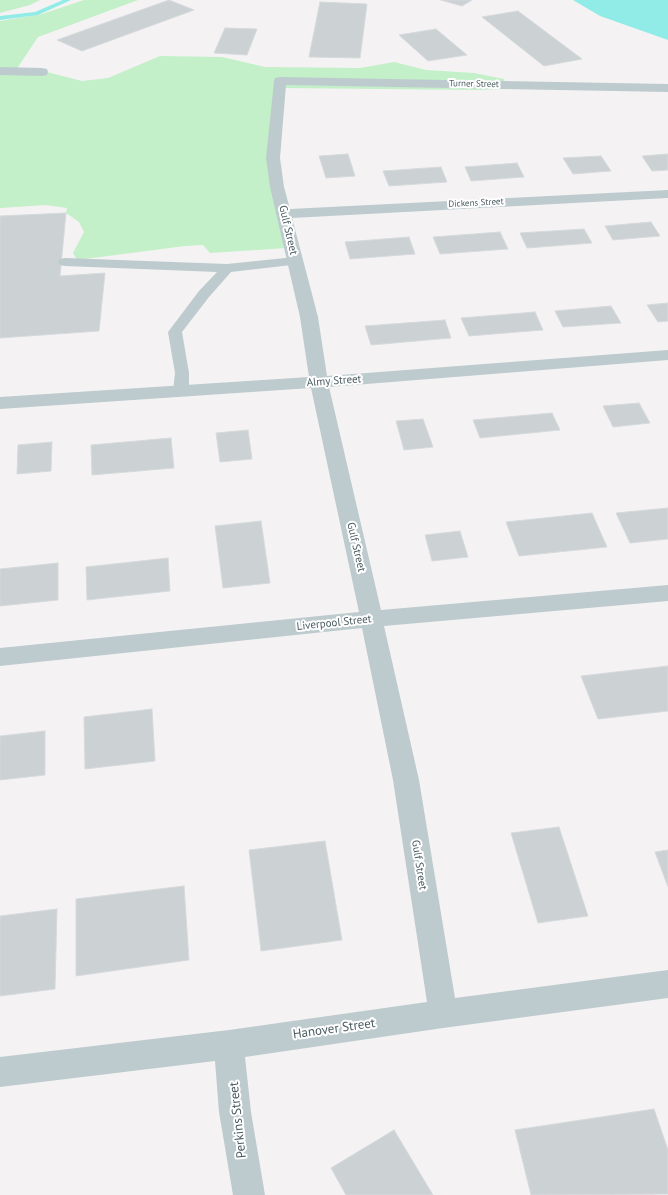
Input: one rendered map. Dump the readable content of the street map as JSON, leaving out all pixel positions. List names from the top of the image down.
{
  "streets": {
    "street": [
      "Turner Street",
      "Dickens Street",
      "Gulf Street",
      "Almy Street",
      "Liverpool Street",
      "Hanover Street",
      "Perkins Street"
    ]
  },
  "crossings": [
    ["Turner Street", "Gulf Street"],
    ["Dickens Street", "Gulf Street"],
    ["Gulf Street", "Almy Street"],
    ["Gulf Street", "Liverpool Street"],
    ["Gulf Street", "Hanover Street"],
    ["Hanover Street", "Perkins Street"]
  ]
}
